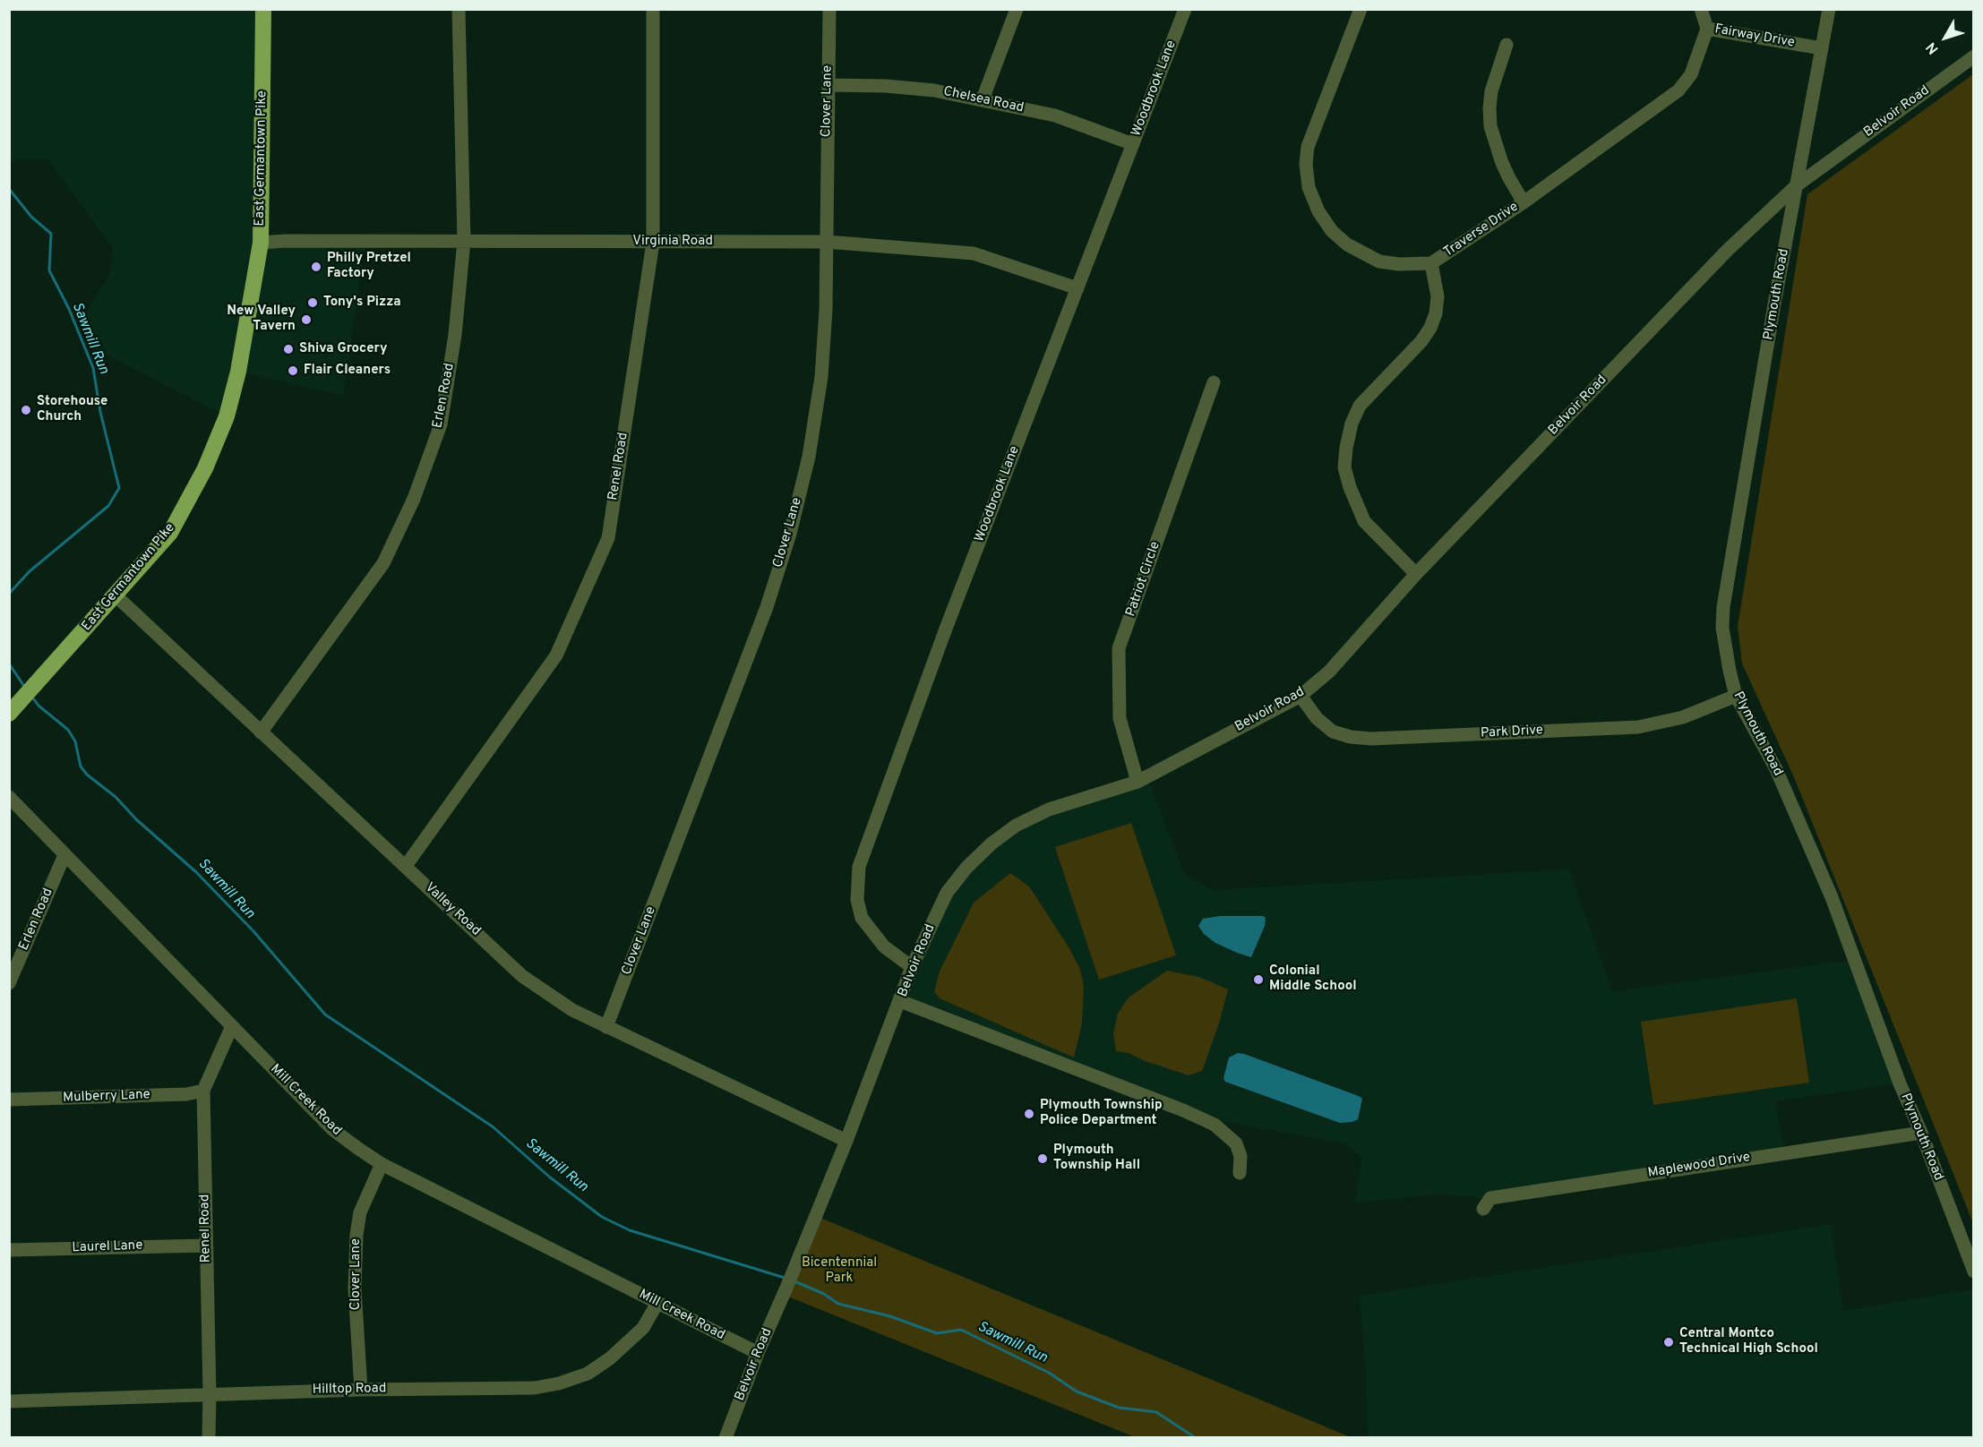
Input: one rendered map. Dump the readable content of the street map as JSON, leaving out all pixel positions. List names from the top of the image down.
{
  "streets": {
    "main road": ["East Germantown Pike"],
    "street": [
      "Fairway Drive",
      "Woodbrook Lane",
      "Chelsea Road",
      "Clover Lane",
      "Belvoir Road",
      "Traverse Drive",
      "Virginia Road",
      "Plymouth Road",
      "Erlen Road",
      "Renel Road",
      "Patriot Circle",
      "Park Drive",
      "Valley Road",
      "Mulberry Lane",
      "Mill Creek Road",
      "Maplewood Drive",
      "Laurel Lane",
      "Hilltop Road"
    ]
  },
  "crossings": [
    ["Fairway Drive", "Traverse Drive"],
    ["Fairway Drive", "Plymouth Road"],
    ["Woodbrook Lane", "Chelsea Road"],
    ["Woodbrook Lane", "Belvoir Road"],
    ["Woodbrook Lane", "Virginia Road"],
    ["Chelsea Road", "Clover Lane"],
    ["Clover Lane", "Virginia Road"],
    ["Clover Lane", "Valley Road"],
    ["Clover Lane", "Mill Creek Road"],
    ["Clover Lane", "Hilltop Road"],
    ["Belvoir Road", "Plymouth Road"],
    ["Belvoir Road", "Patriot Circle"],
    ["Belvoir Road", "Park Drive"],
    ["Belvoir Road", "Valley Road"],
    ["Belvoir Road", "Mill Creek Road"],
    ["East Germantown Pike", "Virginia Road"],
    ["East Germantown Pike", "Valley Road"],
    ["Virginia Road", "Erlen Road"],
    ["Virginia Road", "Renel Road"],
    ["Plymouth Road", "Park Drive"],
    ["Plymouth Road", "Maplewood Drive"],
    ["Erlen Road", "Valley Road"],
    ["Erlen Road", "Mill Creek Road"],
    ["Renel Road", "Valley Road"],
    ["Renel Road", "Mulberry Lane"],
    ["Renel Road", "Mill Creek Road"],
    ["Renel Road", "Laurel Lane"],
    ["Renel Road", "Hilltop Road"],
    ["Mill Creek Road", "Hilltop Road"]
  ],
  "water": ["Sawmill Run"],
  "parks": ["Bicentennial Park"],
  "places": [
    "Philly Pretzel Factory",
    "Tony's Pizza",
    "New Valley Tavern",
    "Shiva Grocery",
    "Flair Cleaners",
    "Storehouse Church",
    "Colonial Middle School",
    "Plymouth Township Police Department",
    "Plymouth Township Hall",
    "Central Montco Technical High School"
  ],
  "north": "bottom left"
}
